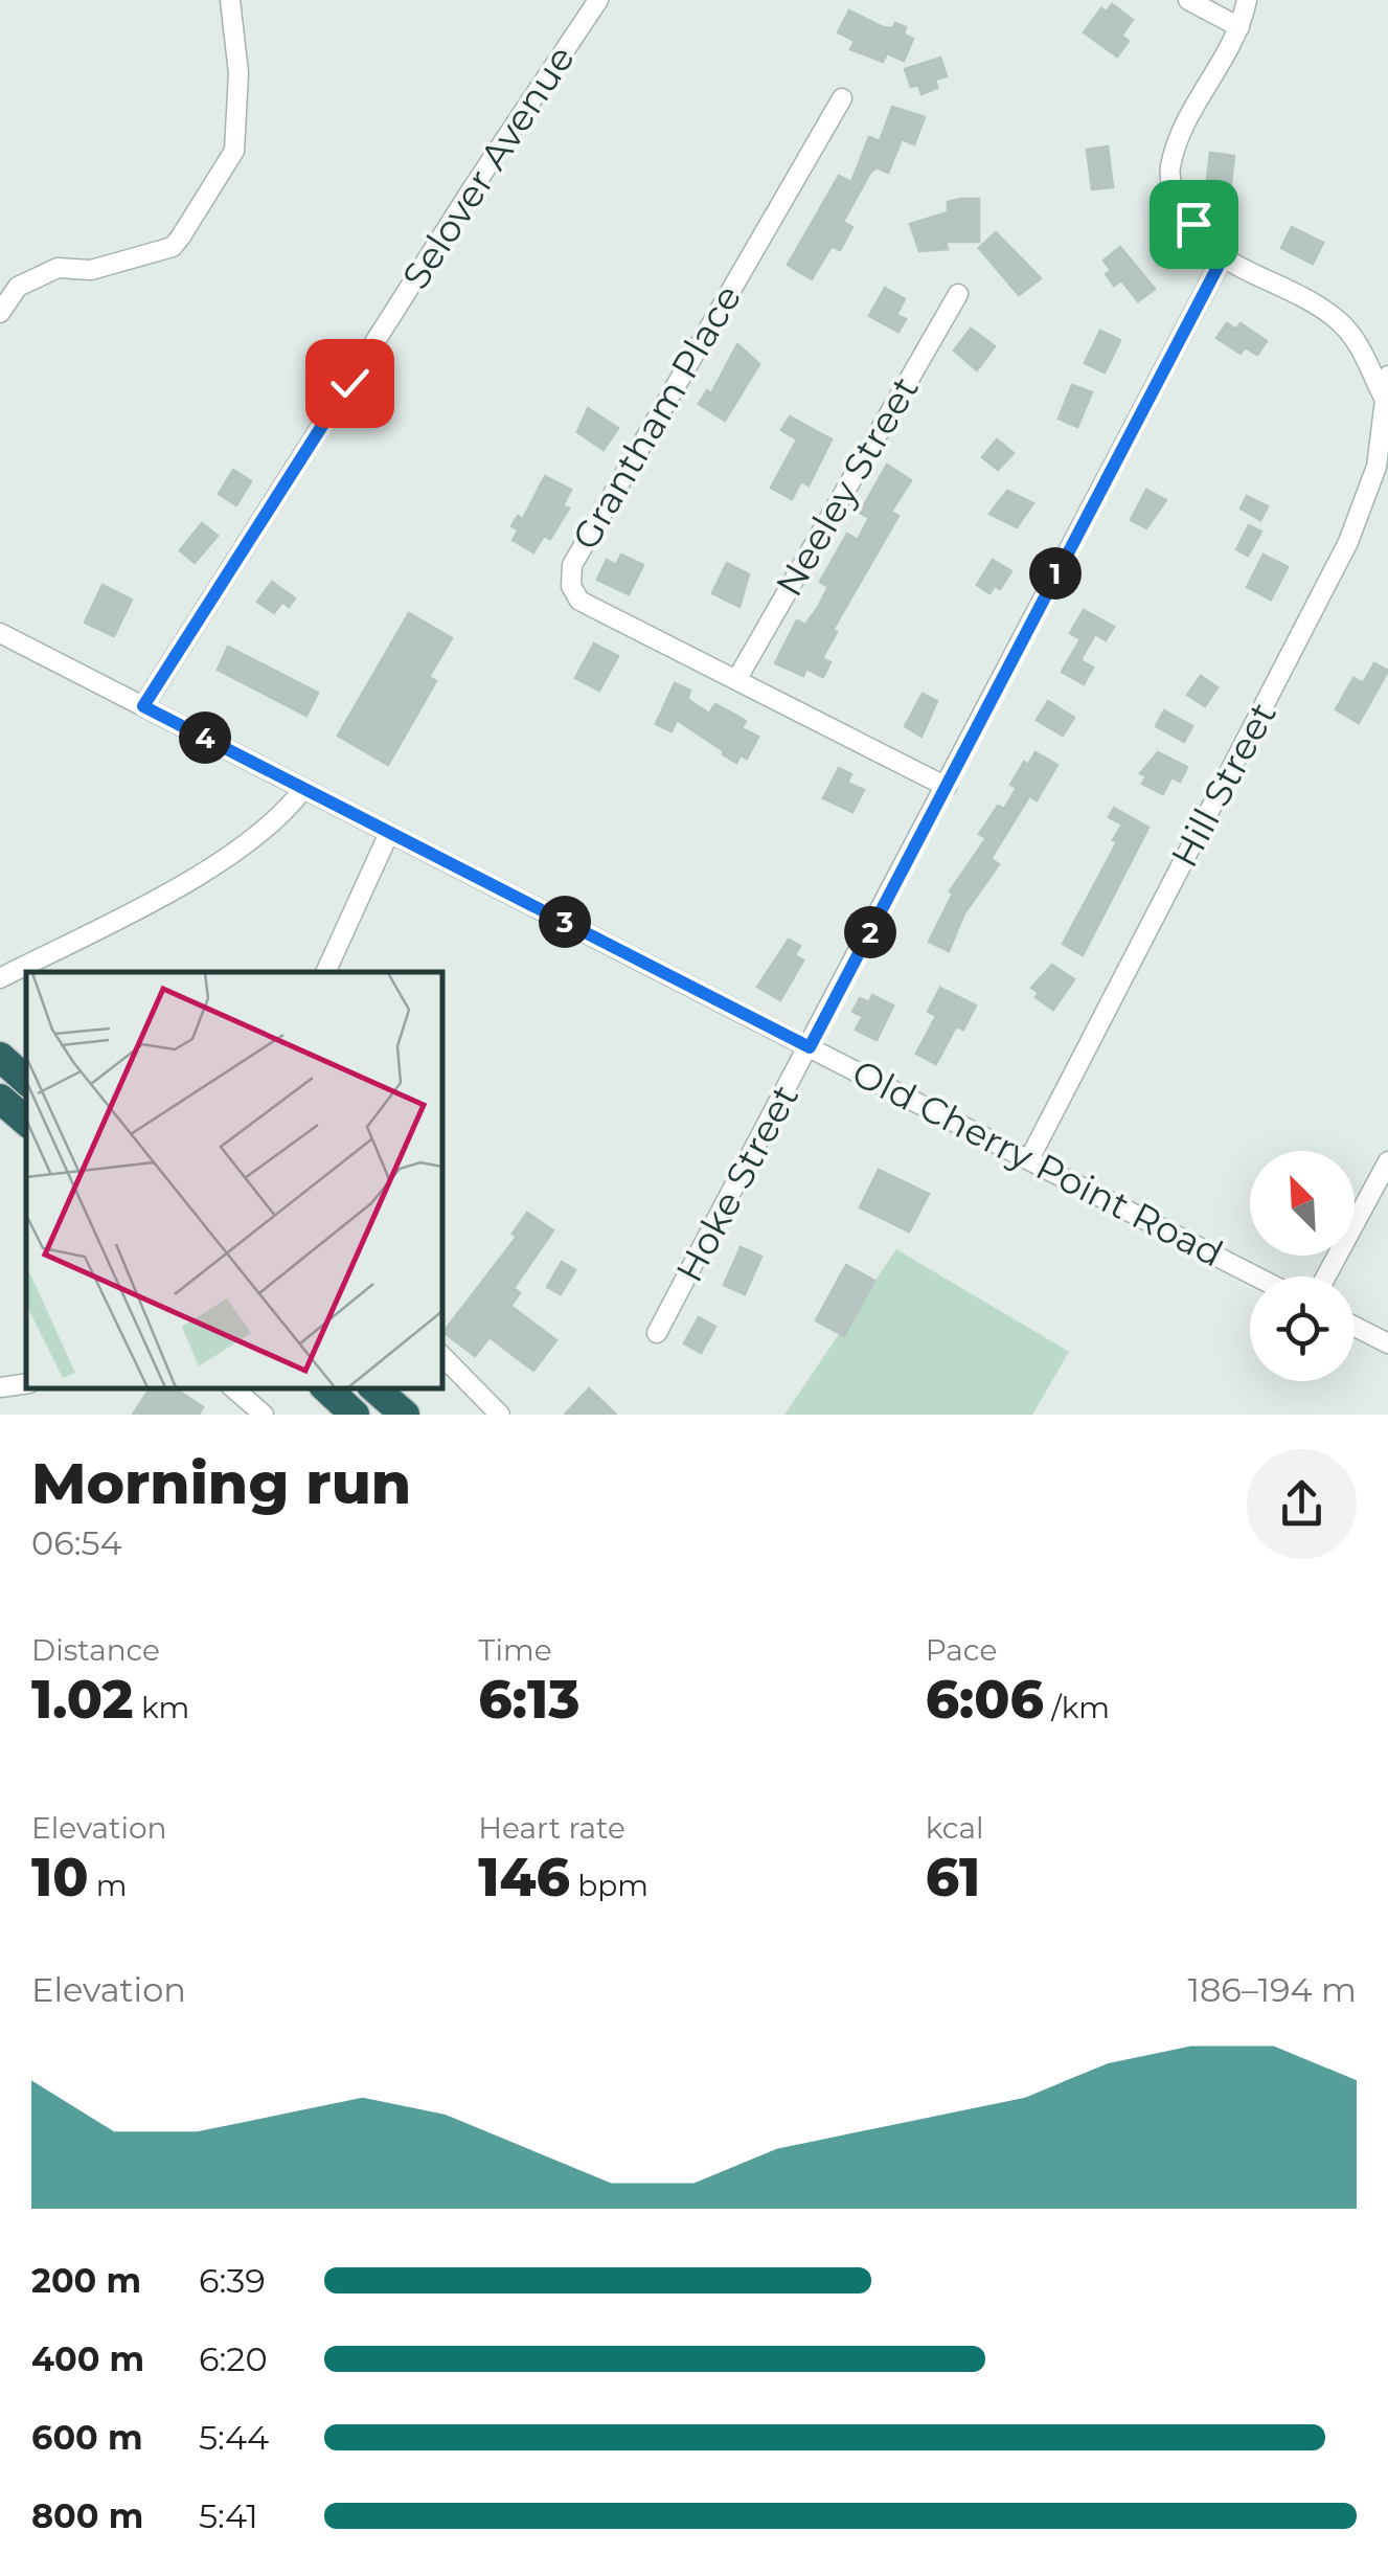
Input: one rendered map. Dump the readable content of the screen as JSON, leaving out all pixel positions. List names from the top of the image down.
{
  "streets": {
    "street": [
      "Selover Avenue",
      "Grantham Place",
      "Neeley Street",
      "Hill Street",
      "Old Cherry Point Road",
      "Hoke Street"
    ]
  },
  "crossings": [
    ["Selover Avenue", "Old Cherry Point Road"],
    ["Grantham Place", "Neeley Street"],
    ["Grantham Place", "Hoke Street"],
    ["Hill Street", "Old Cherry Point Road"],
    ["Old Cherry Point Road", "Hoke Street"]
  ],
  "north": "top left",
  "page": {
    "pins": [
      "1",
      "4",
      "3",
      "2"
    ],
    "heading": ["Morning run", "06:54"],
    "stats": [
      ["Distance", "1.02 km"],
      ["Time", "6:13"],
      ["Pace", "6:06 /km"],
      ["Elevation", "10 m"],
      ["Heart rate", "146 bpm"],
      ["kcal", "61"]
    ],
    "chart": ["Elevation", "186–194 m"],
    "list": [
      {
        "name": "200 m",
        "note": "6:39"
      },
      {
        "name": "400 m",
        "note": "6:20"
      },
      {
        "name": "600 m",
        "note": "5:44"
      },
      {
        "name": "800 m",
        "note": "5:41"
      }
    ]
  }
}
